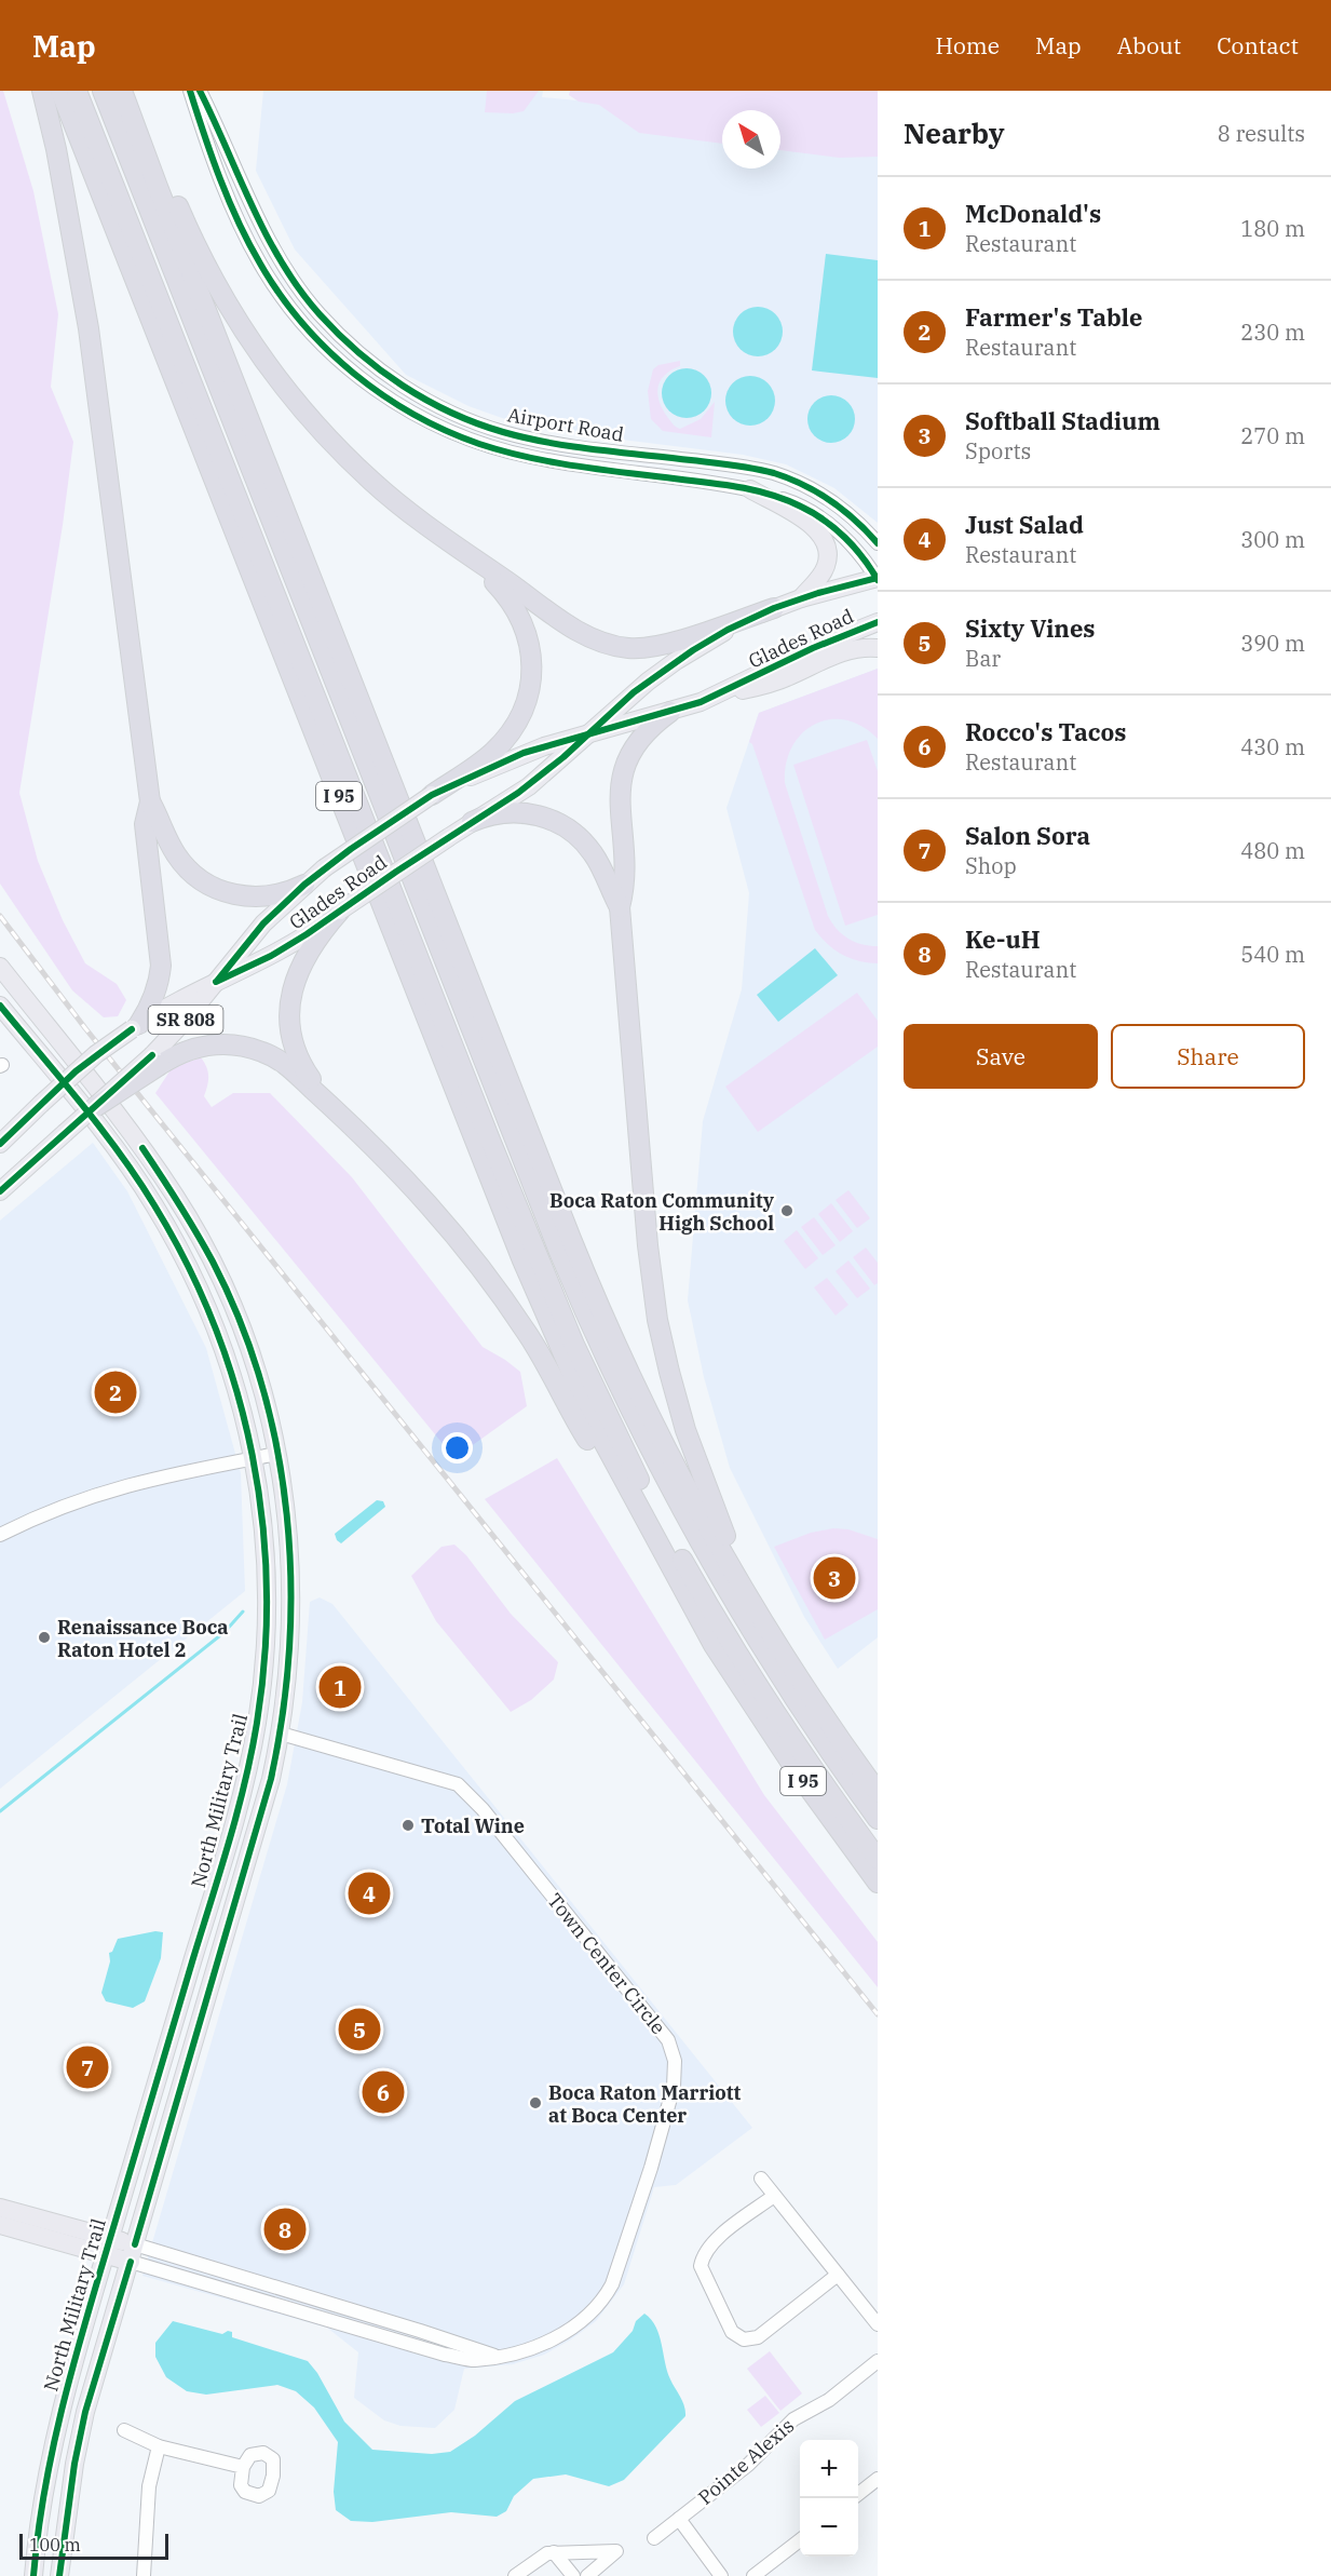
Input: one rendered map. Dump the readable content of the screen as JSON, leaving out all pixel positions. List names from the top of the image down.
{
  "streets": {
    "highway": ["I 95"],
    "main road": ["Glades Road", "SR 808", "North Military Trail"],
    "street": ["Airport Road", "Town Center Circle", "Pointe Alexis"]
  },
  "crossings": [
    ["Airport Road", "Glades Road"],
    ["North Military Trail", "Town Center Circle"]
  ],
  "places": [
    "Boca Raton Community High School",
    "Renaissance Boca Raton Hotel 2",
    "Total Wine",
    "Boca Raton Marriott at Boca Center"
  ],
  "scale_bar": "100 m",
  "north": "top left",
  "page": {
    "header": "Map",
    "nav": [
      "Home",
      "Map",
      "About",
      "Contact"
    ],
    "heading": ["Nearby", "8 results"],
    "list": [
      {
        "mark": "1",
        "name": "McDonald's",
        "note": "Restaurant",
        "value": "180 m"
      },
      {
        "mark": "2",
        "name": "Farmer's Table",
        "note": "Restaurant",
        "value": "230 m"
      },
      {
        "mark": "3",
        "name": "Softball Stadium",
        "note": "Sports",
        "value": "270 m"
      },
      {
        "mark": "4",
        "name": "Just Salad",
        "note": "Restaurant",
        "value": "300 m"
      },
      {
        "mark": "5",
        "name": "Sixty Vines",
        "note": "Bar",
        "value": "390 m"
      },
      {
        "mark": "6",
        "name": "Rocco's Tacos",
        "note": "Restaurant",
        "value": "430 m"
      },
      {
        "mark": "7",
        "name": "Salon Sora",
        "note": "Shop",
        "value": "480 m"
      },
      {
        "mark": "8",
        "name": "Ke-uH",
        "note": "Restaurant",
        "value": "540 m"
      }
    ],
    "buttons": ["Save", "Share"],
    "pins": [
      "2",
      "3",
      "1",
      "4",
      "5",
      "7",
      "6",
      "8"
    ],
    "map_buttons": ["+", "−"],
    "scale": "100 m"
  }
}
